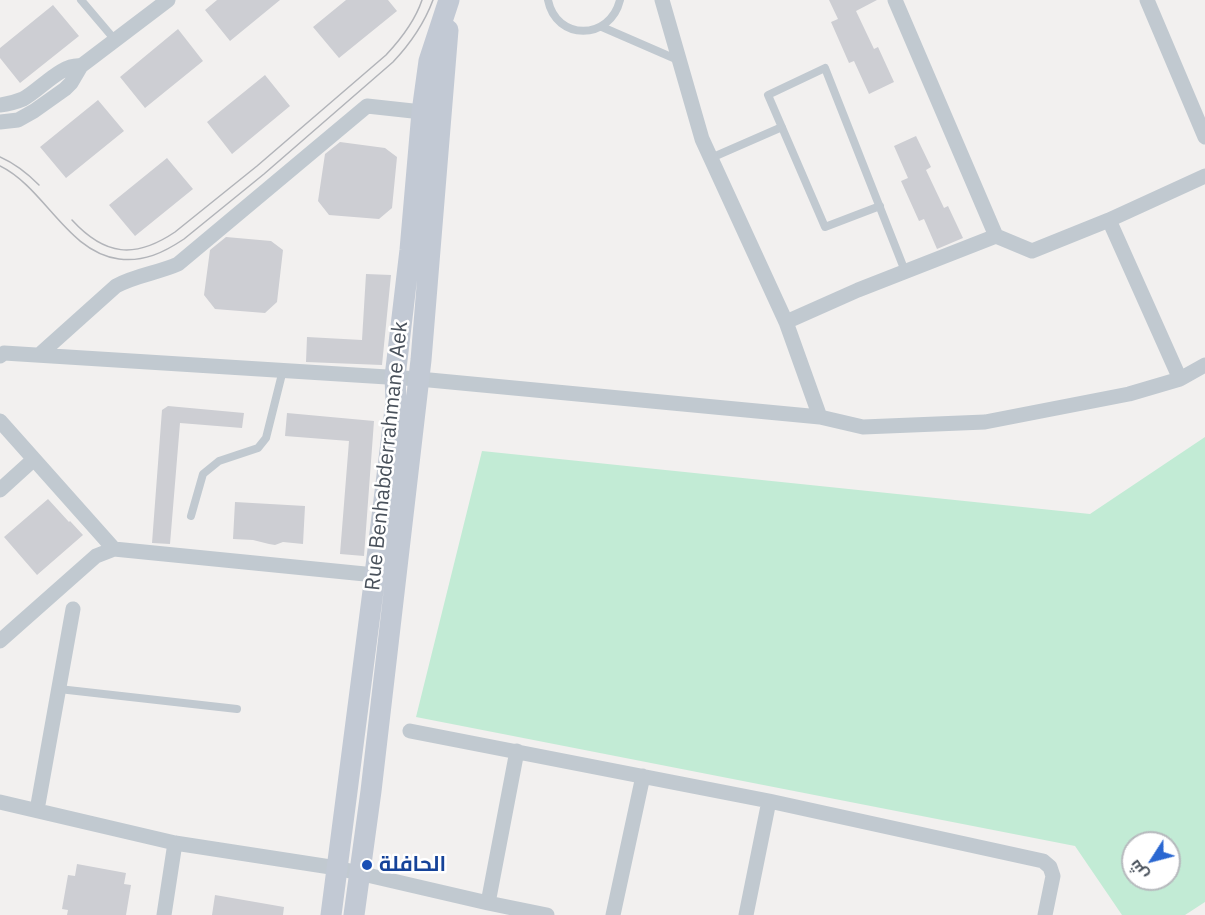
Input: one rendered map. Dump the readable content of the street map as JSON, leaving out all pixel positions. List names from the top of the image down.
{
  "streets": {
    "main road": ["Rue Benhabderrahmane Aek"]
  },
  "places": ["الحافلة"],
  "north": "bottom left"
}
